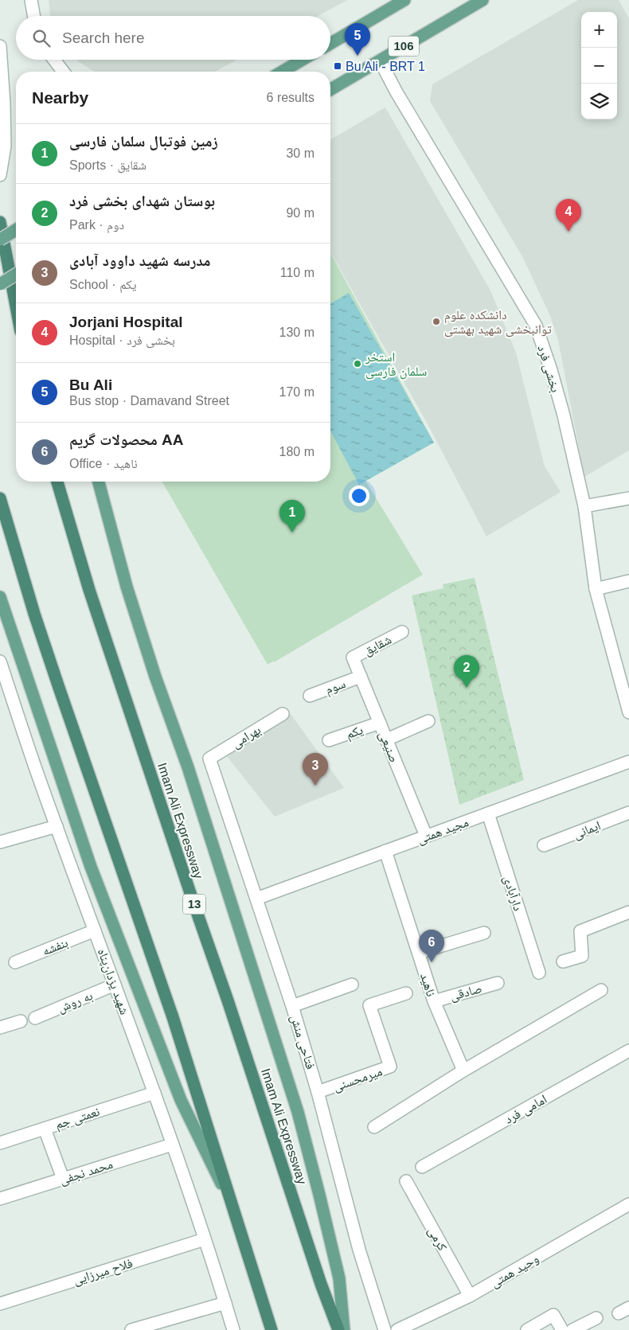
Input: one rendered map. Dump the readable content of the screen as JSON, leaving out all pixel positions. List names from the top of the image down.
{
  "streets": {
    "highway": ["Imam Ali Expressway", "13"],
    "main road": ["106"],
    "street": [
      "بخشی فرد",
      "شقایق",
      "سوم",
      "یکم",
      "بهرامی",
      "صنیعی",
      "ایمانی",
      "مجید همتی",
      "دارآبادی",
      "بنفشه",
      "شهید یزدان‌پناه",
      "ناهید",
      "صادقی",
      "به روش",
      "فتاحی منش",
      "میرمحسنی",
      "امامی فرد",
      "نعمتی جم",
      "محمد نجفی",
      "کرمی",
      "وحید همتی",
      "فلاح میرزایی"
    ]
  },
  "crossings": [
    ["106", "بخشی فرد"],
    ["شقایق", "صنیعی"],
    ["سوم", "صنیعی"],
    ["یکم", "صنیعی"],
    ["بهرامی", "فتاحی منش"],
    ["صنیعی", "مجید همتی"],
    ["مجید همتی", "دارآبادی"],
    ["مجید همتی", "ناهید"],
    ["مجید همتی", "فتاحی منش"],
    ["بنفشه", "شهید یزدان‌پناه"],
    ["شهید یزدان‌پناه", "به روش"],
    ["شهید یزدان‌پناه", "نعمتی جم"],
    ["شهید یزدان‌پناه", "محمد نجفی"],
    ["شهید یزدان‌پناه", "فلاح میرزایی"],
    ["ناهید", "صادقی"],
    ["فتاحی منش", "میرمحسنی"],
    ["کرمی", "وحید همتی"]
  ],
  "places": {
    "transit": ["Bu Ali - BRT 1"],
    "other": ["دانشکده علوم توانبخشی شهید بهشتی", "استخر سلمان فارسی"]
  },
  "page": {
    "map_buttons": ["+", "−"],
    "search": "Search here",
    "pins": [
      "5",
      "4",
      "1",
      "2",
      "3",
      "6"
    ],
    "heading": ["Nearby", "6 results"],
    "list": [
      {
        "mark": "1",
        "name": "زمین فوتبال سلمان فارسی",
        "note": "Sports · شقایق",
        "value": "30 m"
      },
      {
        "mark": "2",
        "name": "بوستان شهدای بخشی فرد",
        "note": "Park · دوم",
        "value": "90 m"
      },
      {
        "mark": "3",
        "name": "مدرسه شهید داوود آبادی",
        "note": "School · یکم",
        "value": "110 m"
      },
      {
        "mark": "4",
        "name": "Jorjani Hospital",
        "note": "Hospital · بخشی فرد",
        "value": "130 m"
      },
      {
        "mark": "5",
        "name": "Bu Ali",
        "note": "Bus stop · Damavand Street",
        "value": "170 m"
      },
      {
        "mark": "6",
        "name": "محصولات گریم AA",
        "note": "Office · ناهید",
        "value": "180 m"
      }
    ]
  }
}
